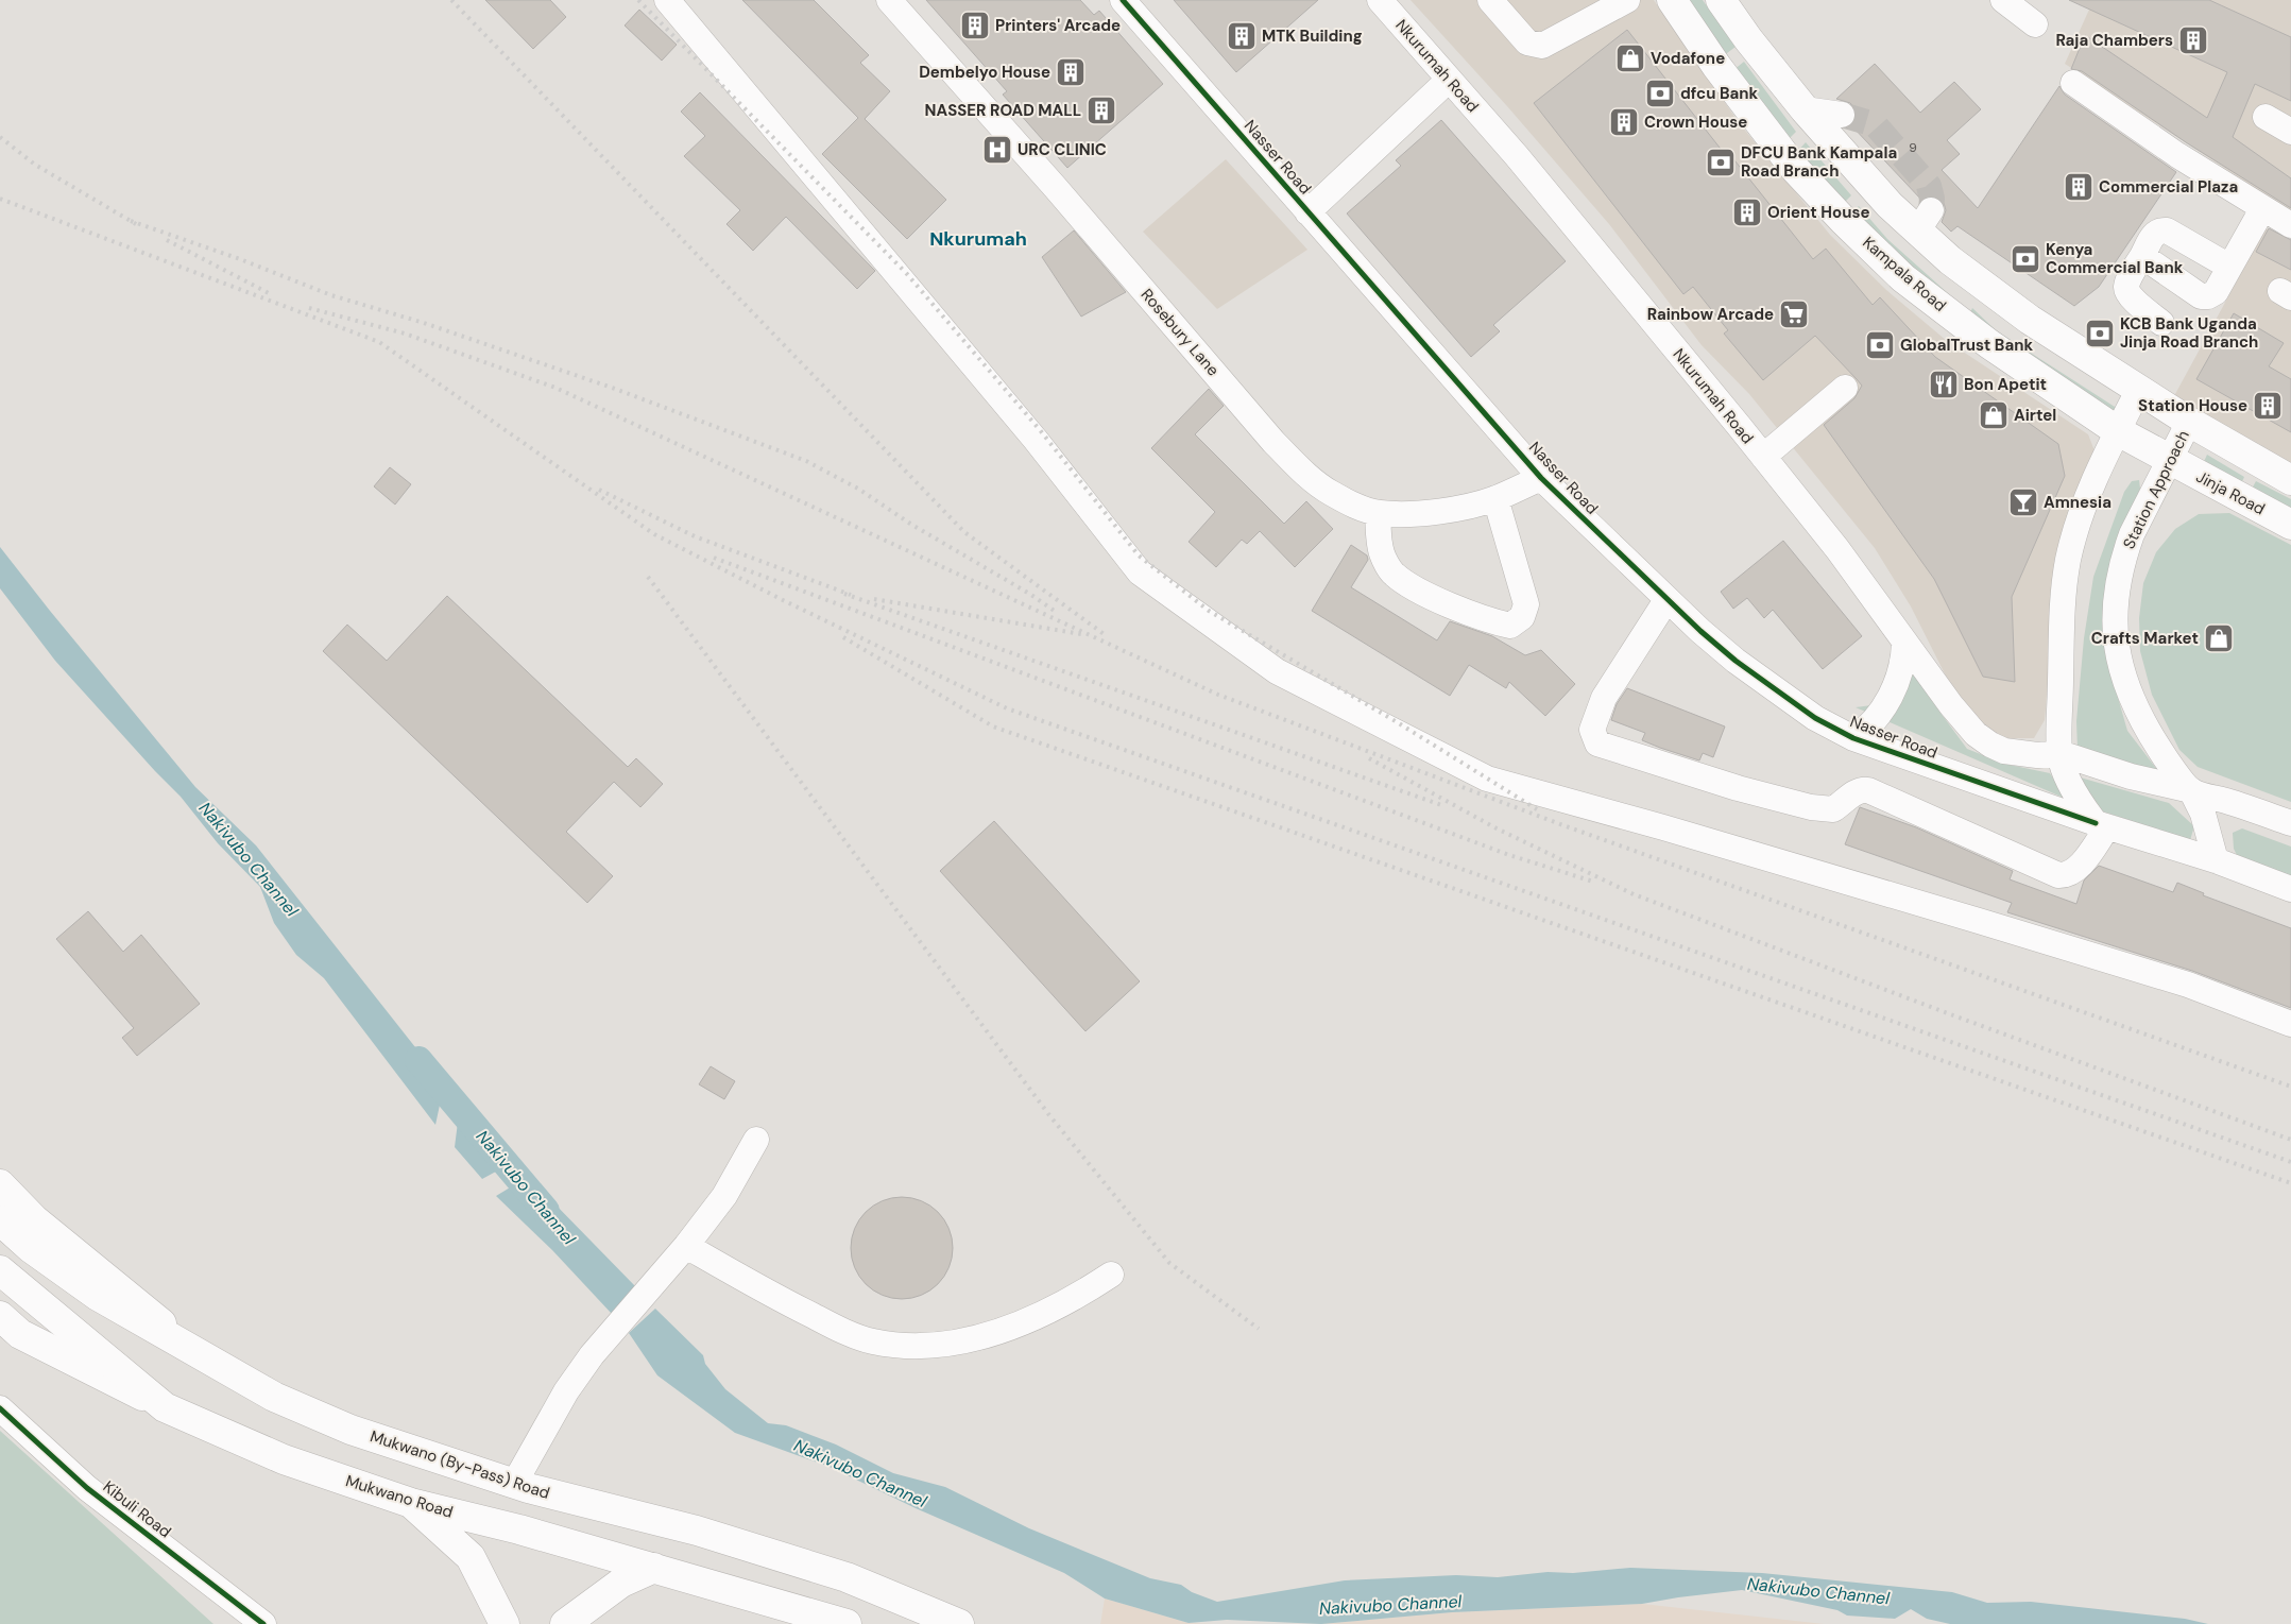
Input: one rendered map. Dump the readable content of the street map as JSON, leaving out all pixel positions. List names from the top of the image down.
{
  "streets": {
    "main road": [
      "Kampala Road",
      "Jinja Road",
      "Mukwano (By-Pass) Road",
      "Mukwano Road"
    ],
    "street": [
      "Nkurumah Road",
      "Nasser Road",
      "Rosebury Lane",
      "Station Approach",
      "Kibuli Road"
    ]
  },
  "crossings": [
    ["Nasser Road", "Rosebury Lane"],
    ["Kampala Road", "Station Approach"],
    ["Kampala Road", "Jinja Road"],
    ["Station Approach", "Jinja Road"]
  ],
  "districts": ["Nkurumah"],
  "water": ["Nakivubo Channel"],
  "places": {
    "building": [
      "Printers' Arcade",
      "MTK Building",
      "Raja Chambers",
      "Dembelyo House",
      "NASSER ROAD MALL",
      "Crown House",
      "Commercial Plaza",
      "Orient House",
      "Station House"
    ],
    "shop": ["Vodafone", "Airtel", "Crafts Market"],
    "bank": [
      "dfcu Bank",
      "DFCU Bank Kampala Road Branch",
      "Kenya Commercial Bank",
      "KCB Bank Uganda Jinja Road Branch",
      "GlobalTrust Bank"
    ],
    "hospital": ["URC CLINIC"],
    "supermarket": ["Rainbow Arcade"],
    "restaurant": ["Bon Apetit"],
    "bar": ["Amnesia"]
  },
  "house_numbers": ["9"]
}
